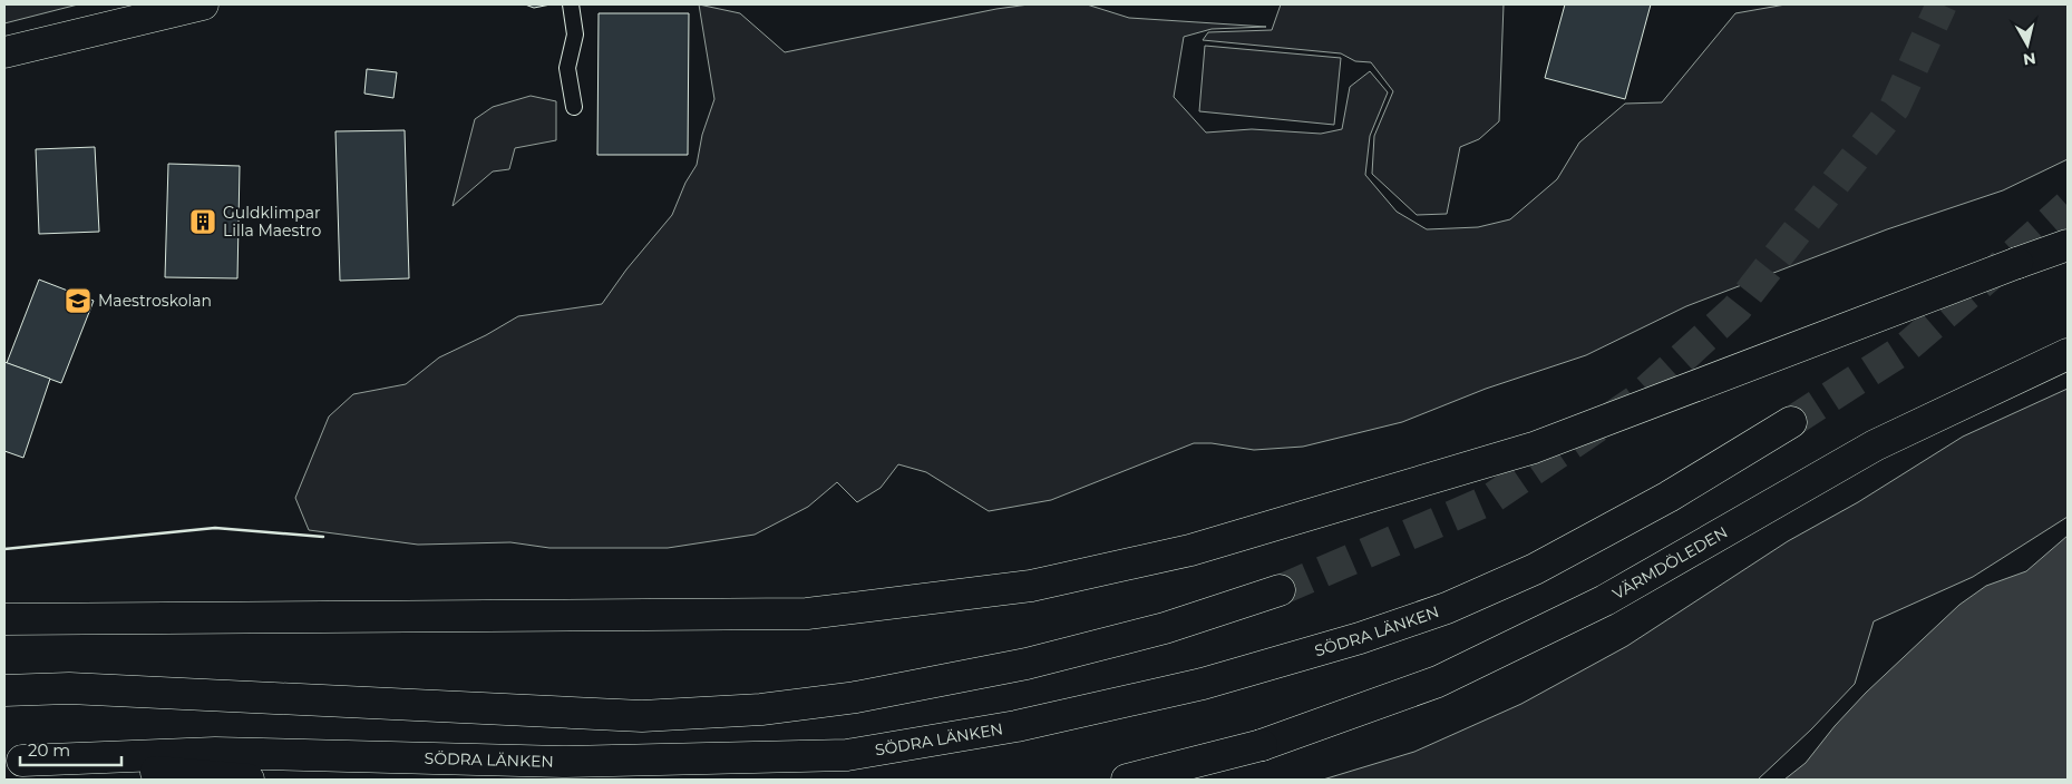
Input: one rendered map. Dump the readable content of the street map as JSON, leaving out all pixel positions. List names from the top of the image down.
{
  "streets": {
    "main road": ["VÄRMDÖLEDEN", "SÖDRA LÄNKEN"]
  },
  "places": {
    "building": ["Guldklimpar Lilla Maestro"],
    "school or university": ["Maestroskolan"]
  },
  "scale_bar": "20 m",
  "north": "bottom"
}
